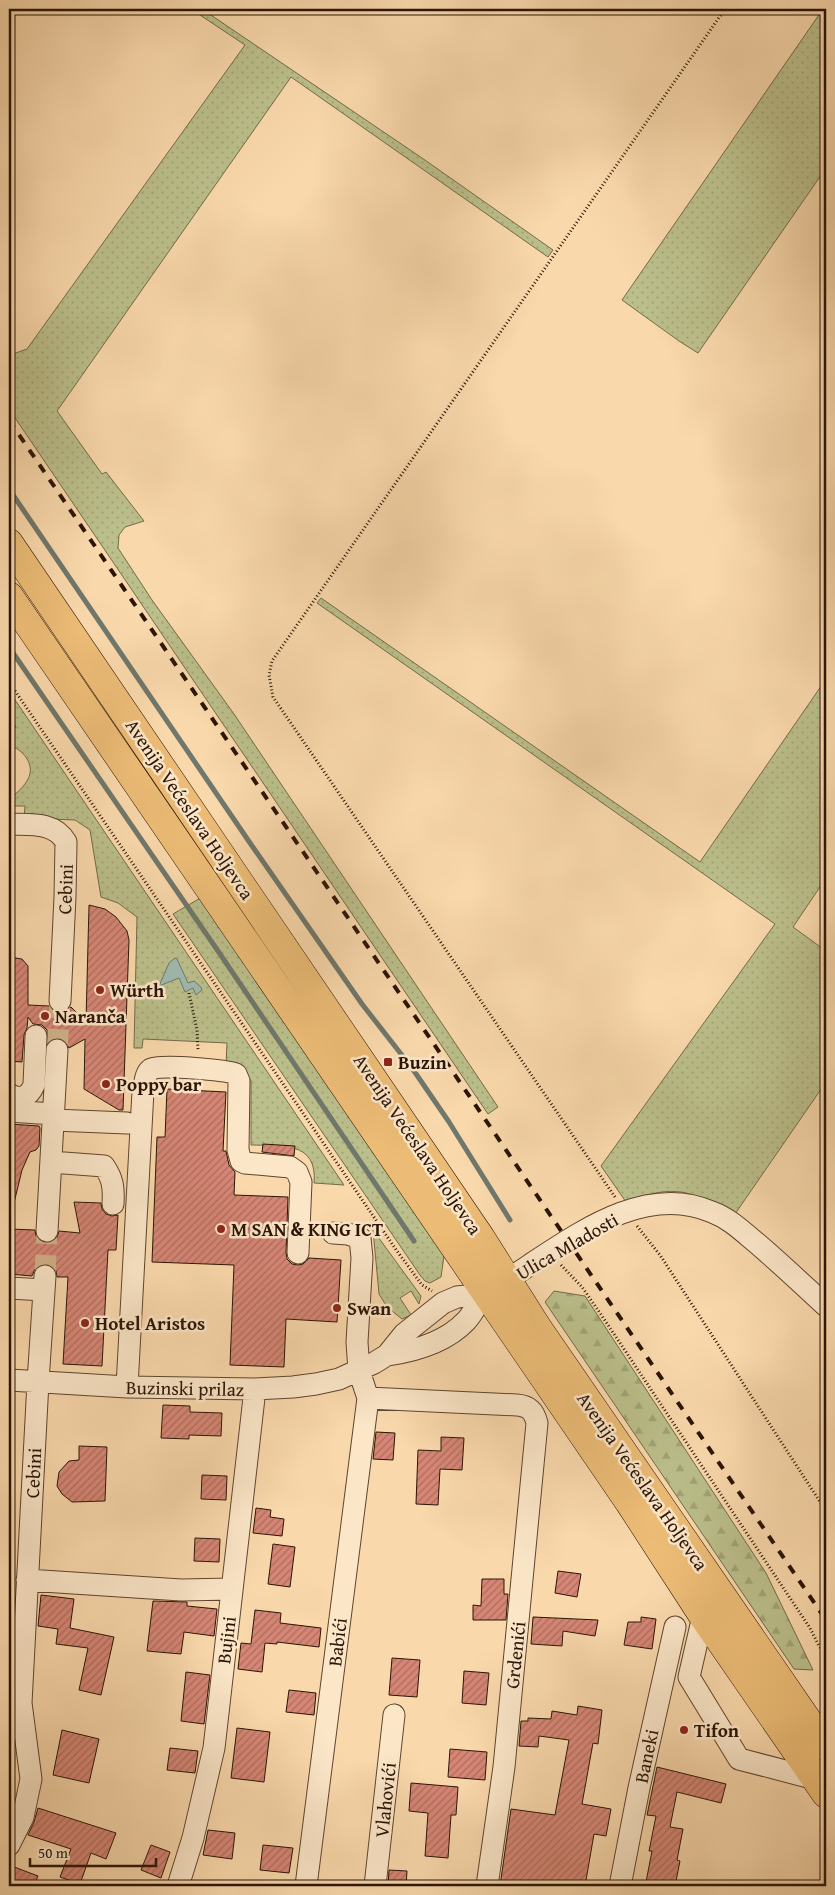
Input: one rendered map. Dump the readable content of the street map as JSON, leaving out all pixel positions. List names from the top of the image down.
{
  "streets": {
    "main road": ["Avenija Većeslava Holjevca"],
    "street": [
      "Cebini",
      "Ulica Mladosti",
      "Buzinski prilaz",
      "Bujini",
      "Babići",
      "Grdenići",
      "Baneki",
      "Vlahovići"
    ]
  },
  "crossings": [
    ["Avenija Većeslava Holjevca", "Ulica Mladosti"],
    ["Avenija Većeslava Holjevca", "Buzinski prilaz"],
    ["Cebini", "Buzinski prilaz"],
    ["Ulica Mladosti", "Buzinski prilaz"],
    ["Buzinski prilaz", "Bujini"],
    ["Babići", "Grdenići"]
  ],
  "places": {
    "other": [
      "Würth",
      "Naranča",
      "Poppy bar",
      "M SAN & KING ICT",
      "Swan",
      "Hotel Aristos",
      "Tifon"
    ],
    "transit": ["Buzin"]
  },
  "scale_bar": "50 m"
}
